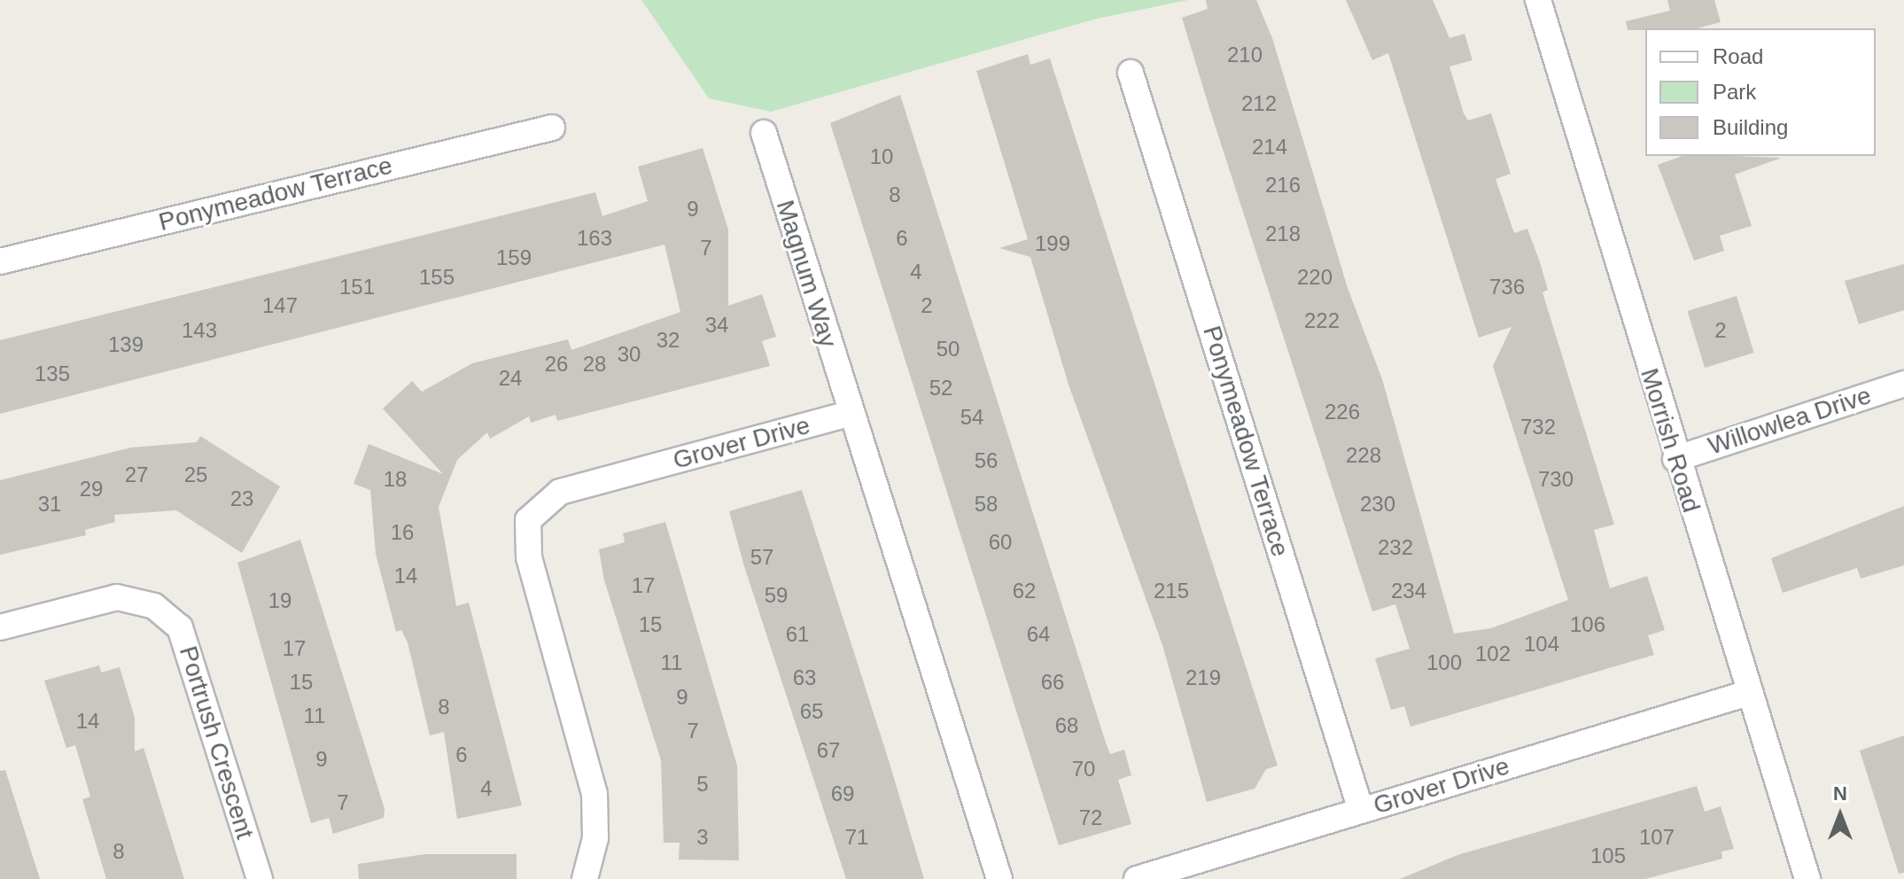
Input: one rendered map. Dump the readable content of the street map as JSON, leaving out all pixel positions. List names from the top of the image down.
{
  "streets": {
    "street": [
      "Ponymeadow Terrace",
      "Magnum Way",
      "Willowlea Drive",
      "Morrish Road",
      "Grover Drive",
      "Portrush Crescent"
    ]
  },
  "crossings": [
    ["Ponymeadow Terrace", "Grover Drive"],
    ["Magnum Way", "Grover Drive"],
    ["Willowlea Drive", "Morrish Road"],
    ["Morrish Road", "Grover Drive"]
  ],
  "house_numbers": [
    "210",
    "212",
    "214",
    "10",
    "216",
    "8",
    "9",
    "218",
    "163",
    "6",
    "199",
    "7",
    "159",
    "4",
    "155",
    "220",
    "151",
    "736",
    "147",
    "2",
    "222",
    "34",
    "143",
    "2",
    "32",
    "139",
    "50",
    "30",
    "26",
    "28",
    "135",
    "24",
    "52",
    "226",
    "54",
    "732",
    "228",
    "56",
    "27",
    "25",
    "18",
    "730",
    "29",
    "23",
    "31",
    "58",
    "230",
    "16",
    "60",
    "232",
    "57",
    "14",
    "17",
    "62",
    "215",
    "234",
    "59",
    "19",
    "15",
    "106",
    "61",
    "64",
    "104",
    "17",
    "102",
    "11",
    "100",
    "63",
    "219",
    "15",
    "66",
    "9",
    "8",
    "65",
    "11",
    "14",
    "68",
    "7",
    "67",
    "6",
    "9",
    "70",
    "5",
    "4",
    "69",
    "7",
    "72",
    "3",
    "71",
    "107",
    "8",
    "105"
  ],
  "legend": ["Road", "Park", "Building"],
  "north": "top"
}
